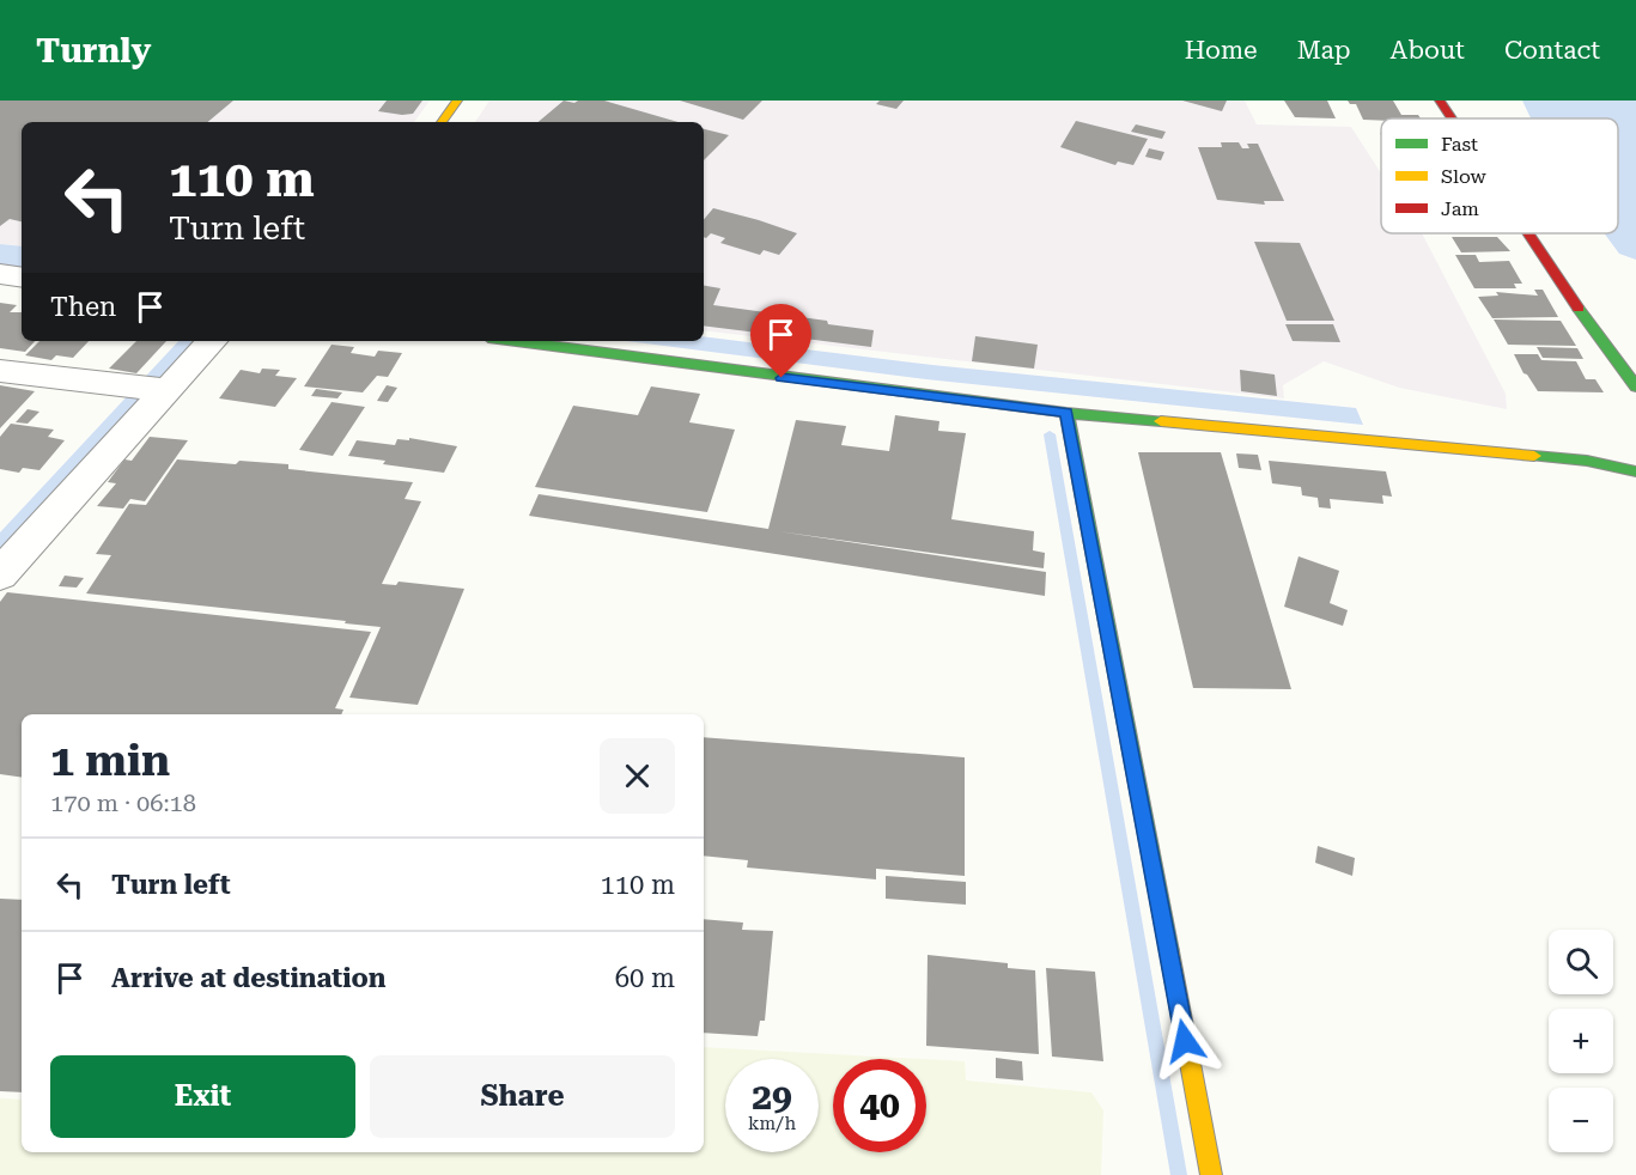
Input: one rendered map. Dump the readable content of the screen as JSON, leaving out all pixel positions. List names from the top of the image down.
{
  "legend": ["Fast", "Slow", "Jam"],
  "page": {
    "header": "Turnly",
    "nav": [
      "Home",
      "Map",
      "About",
      "Contact"
    ],
    "turn": ["110 m", "Turn left"],
    "then": "Then",
    "heading": ["1 min", "170 m · 06:18"],
    "list": [
      {
        "name": "Turn left",
        "value": "110 m"
      },
      {
        "name": "Arrive at destination",
        "value": "60 m"
      }
    ],
    "map_buttons": ["+", "−"],
    "buttons": ["Exit", "Share"],
    "speed": "29 km/h",
    "limit": "40"
  }
}
